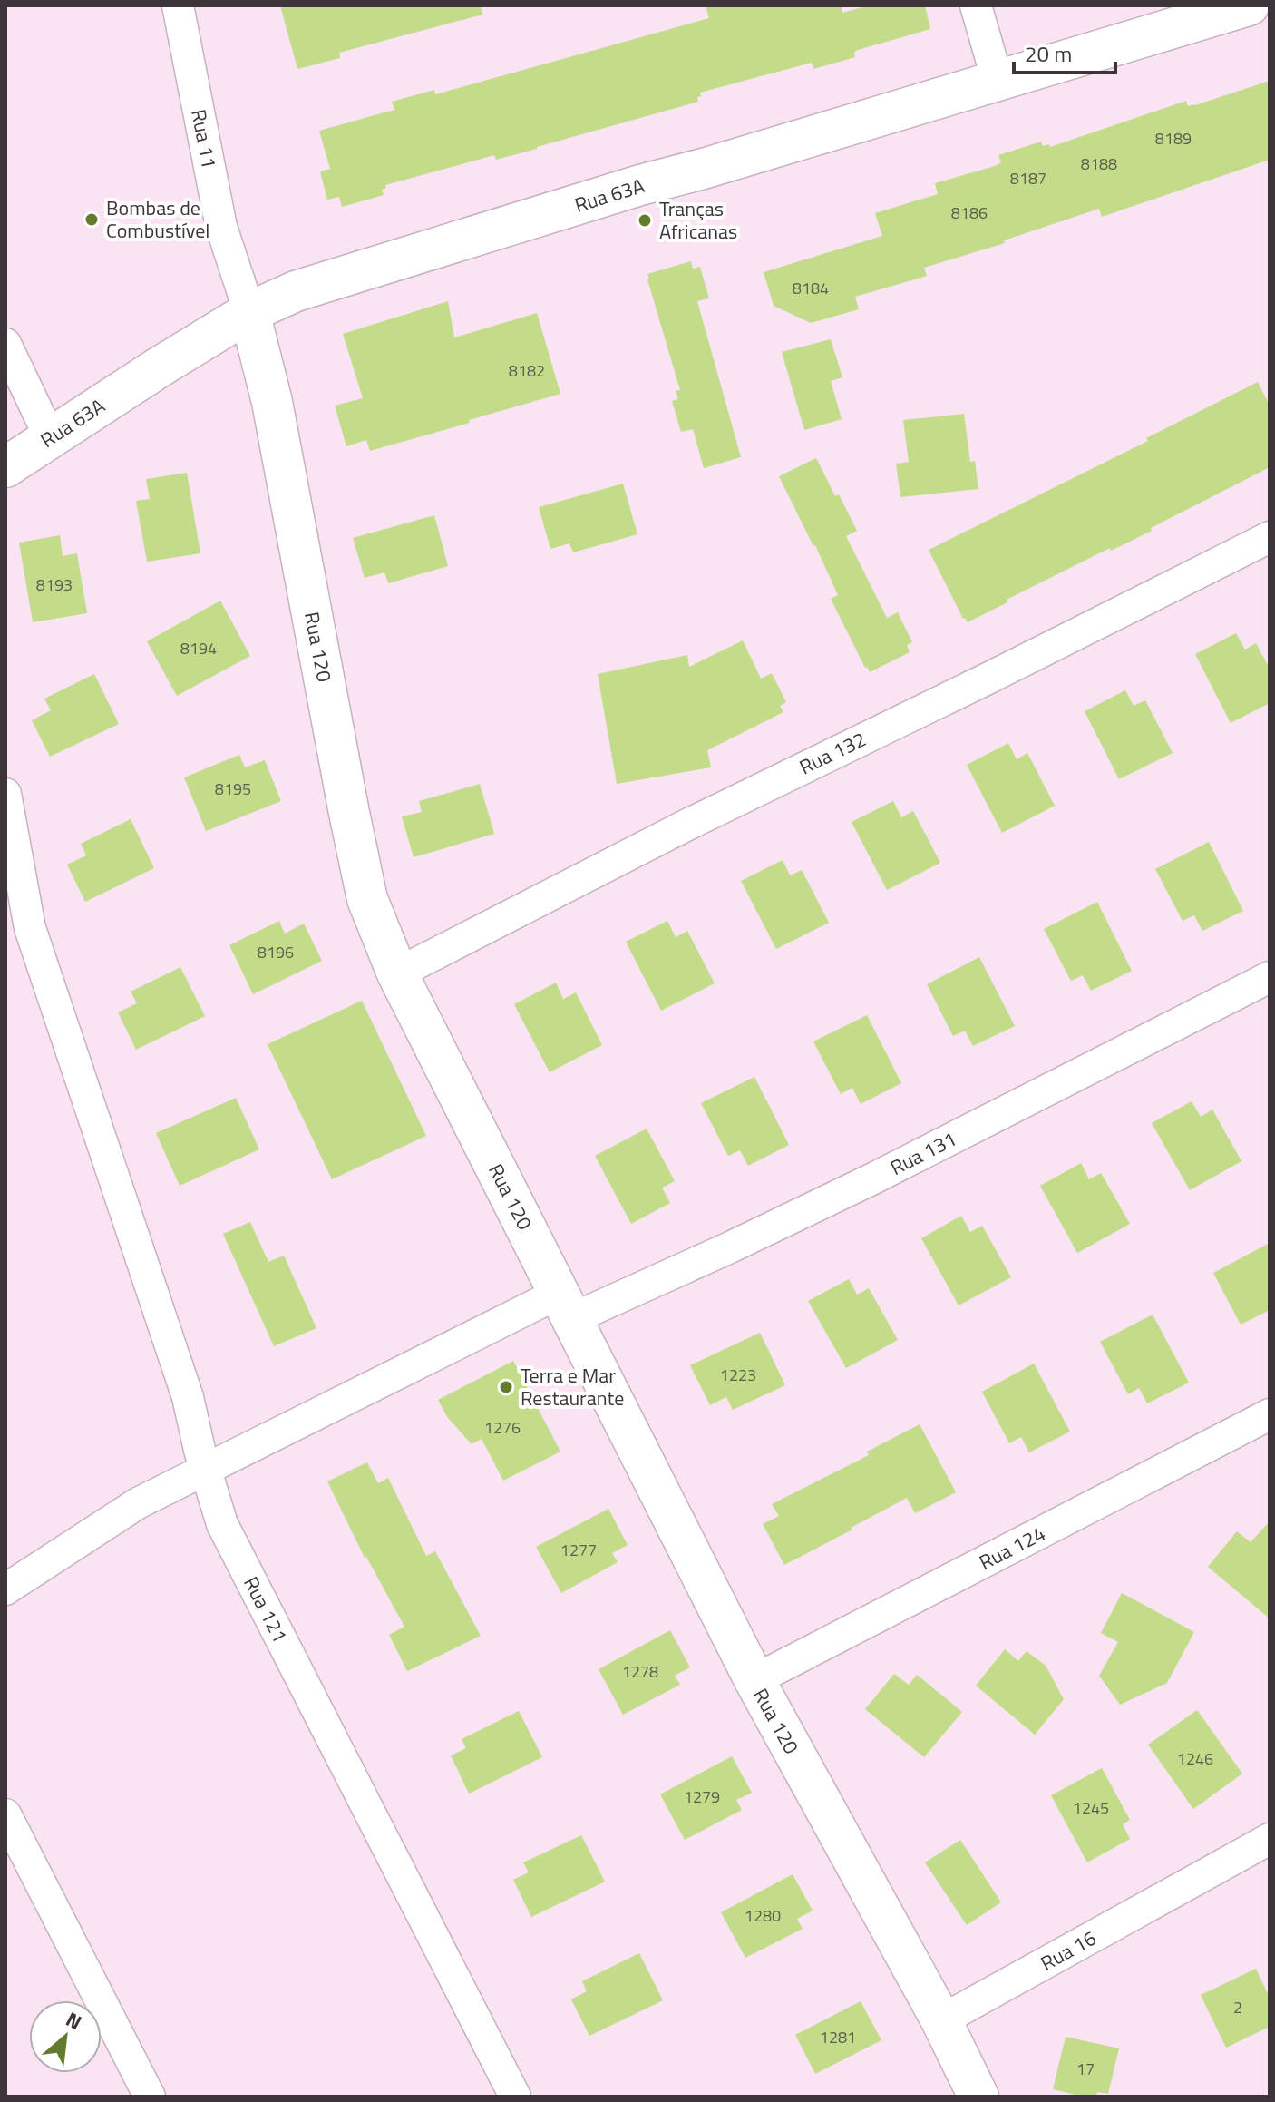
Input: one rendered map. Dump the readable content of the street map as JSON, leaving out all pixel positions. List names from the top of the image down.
{
  "streets": {
    "street": [
      "Rua 11",
      "Rua 63A",
      "Rua 120",
      "Rua 132",
      "Rua 131",
      "Rua 124",
      "Rua 121",
      "Rua 16"
    ]
  },
  "crossings": [
    ["Rua 11", "Rua 63A"],
    ["Rua 11", "Rua 120"],
    ["Rua 63A", "Rua 120"],
    ["Rua 120", "Rua 132"],
    ["Rua 120", "Rua 131"],
    ["Rua 120", "Rua 124"],
    ["Rua 120", "Rua 16"]
  ],
  "places": ["Bombas de Combustível", "Tranças Africanas", "Terra e Mar Restaurante"],
  "house_numbers": [
    "8189",
    "8188",
    "8187",
    "8186",
    "8184",
    "8182",
    "8193",
    "8194",
    "8195",
    "8196",
    "1223",
    "1276",
    "1277",
    "1278",
    "1246",
    "1279",
    "1245",
    "1280",
    "2",
    "1281",
    "17"
  ],
  "scale_bar": "20 m",
  "north": "top right"
}
